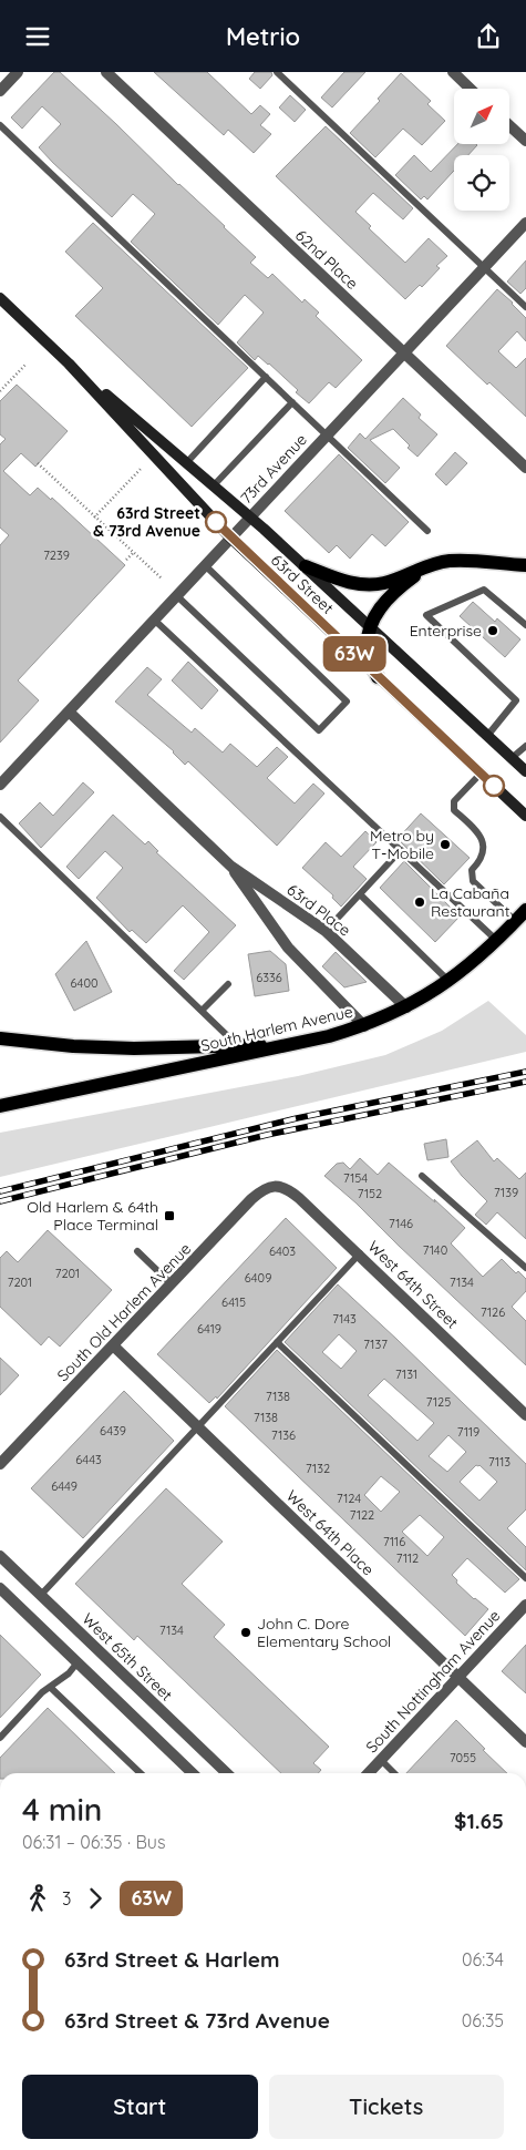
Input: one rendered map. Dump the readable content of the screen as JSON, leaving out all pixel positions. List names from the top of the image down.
{
  "streets": {
    "main road": ["63rd Street", "South Harlem Avenue"],
    "street": [
      "62nd Place",
      "73rd Avenue",
      "63rd Place",
      "West 64th Street",
      "South Old Harlem Avenue",
      "West 64th Place",
      "West 65th Street",
      "South Nottingham Avenue"
    ]
  },
  "crossings": [
    ["62nd Place", "73rd Avenue"],
    ["73rd Avenue", "63rd Street"],
    ["73rd Avenue", "63rd Place"],
    ["63rd Place", "South Harlem Avenue"],
    ["West 64th Street", "South Old Harlem Avenue"],
    ["South Old Harlem Avenue", "West 64th Place"],
    ["West 64th Place", "South Nottingham Avenue"]
  ],
  "places": {
    "other": [
      "63rd Street & 73rd Avenue",
      "Enterprise",
      "Metro by T-Mobile",
      "La Cabaña Restaurant",
      "John C. Dore Elementary School"
    ],
    "transit": ["Old Harlem & 64th Place Terminal"]
  },
  "lines": ["bus line 63W"],
  "house_numbers": [
    "7239",
    "6336",
    "6400",
    "7154",
    "7139",
    "7152",
    "7146",
    "7140",
    "6403",
    "7201",
    "6409",
    "7201",
    "7134",
    "6415",
    "7126",
    "7143",
    "6419",
    "7137",
    "7131",
    "7138",
    "7125",
    "7138",
    "6439",
    "7119",
    "7136",
    "6443",
    "7113",
    "7132",
    "6449",
    "7124",
    "7122",
    "7116",
    "7112",
    "7134",
    "7055"
  ],
  "north": "top right",
  "page": {
    "header": "Metrio",
    "on_map": "63W",
    "heading": ["4 min", "06:31 – 06:35 · Bus", "$1.65"],
    "legs": ["3", "63W"],
    "list": [
      {
        "name": "63rd Street & Harlem",
        "value": "06:34"
      },
      {
        "name": "63rd Street & 73rd Avenue",
        "value": "06:35"
      }
    ],
    "buttons": ["Start", "Tickets"]
  }
}
